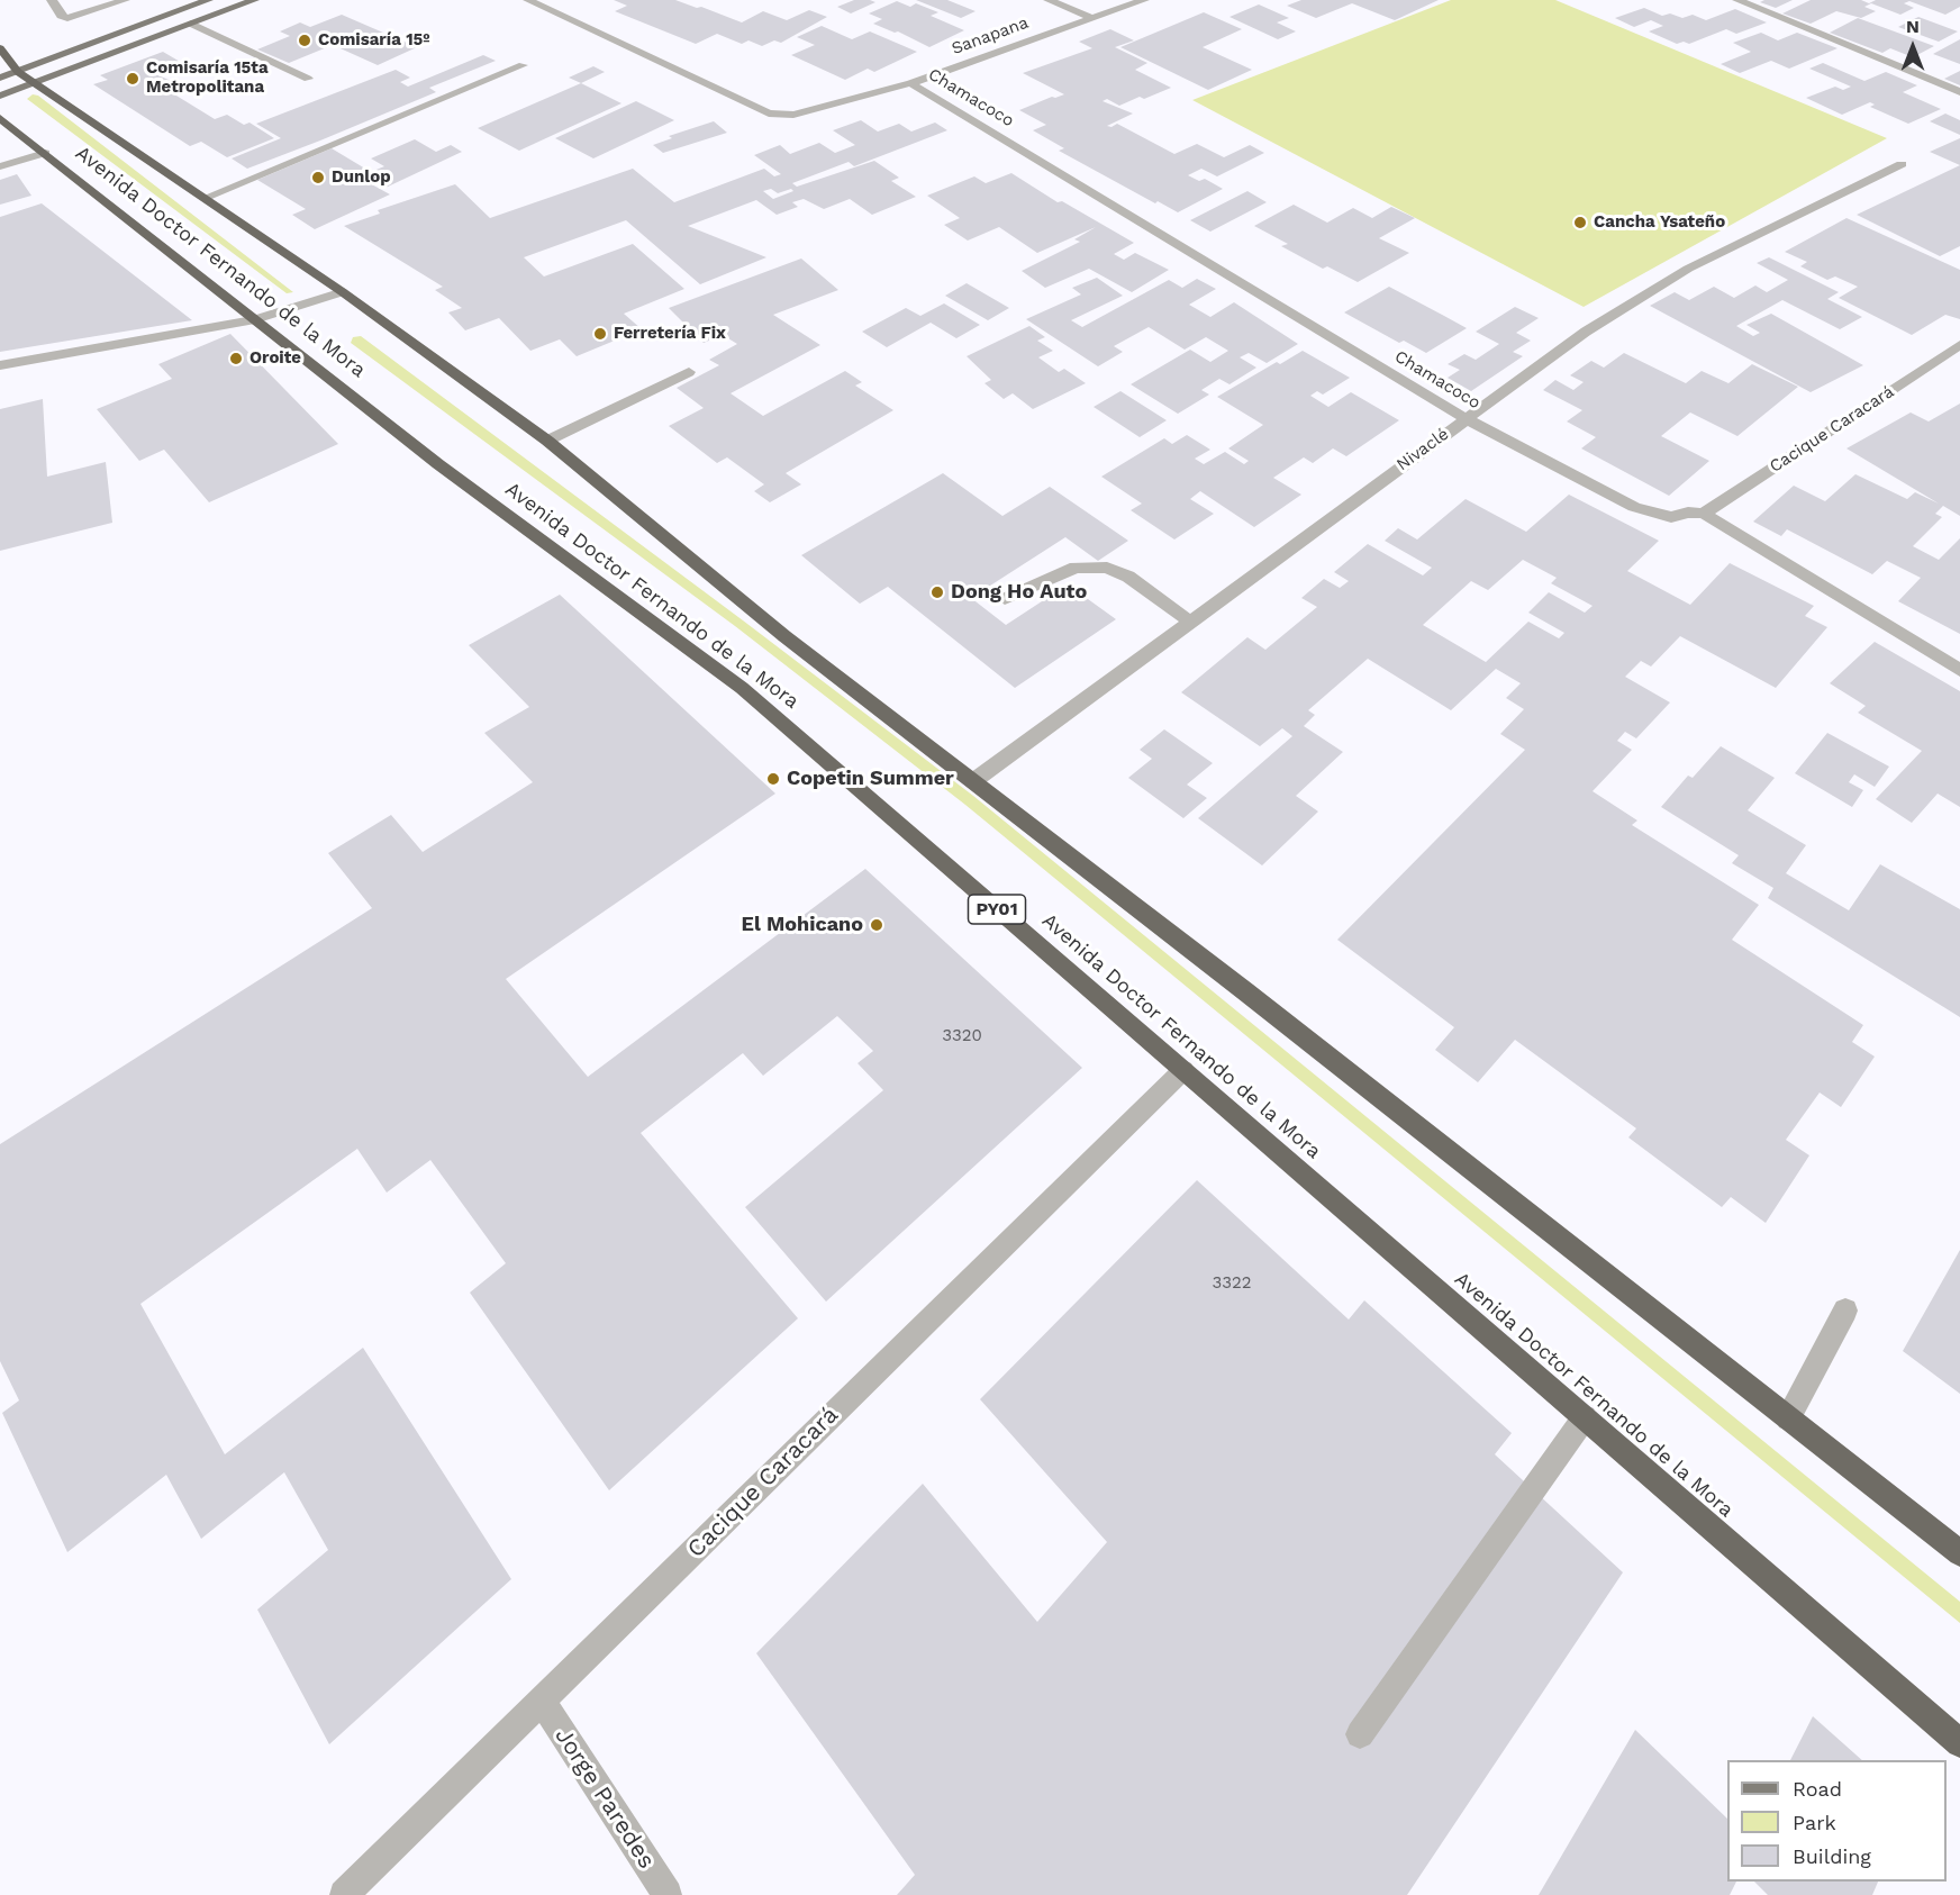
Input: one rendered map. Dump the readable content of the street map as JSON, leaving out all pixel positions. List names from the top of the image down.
{
  "streets": {
    "highway": ["Avenida Doctor Fernando de la Mora", "PY01"],
    "street": [
      "Sanapana",
      "Chamacoco",
      "Cacique Caracará",
      "Nivaclé",
      "Jorge Paredes"
    ]
  },
  "crossings": [
    ["Sanapana", "Chamacoco"],
    ["Chamacoco", "Cacique Caracará"],
    ["Chamacoco", "Nivaclé"],
    ["Avenida Doctor Fernando de la Mora", "Cacique Caracará"],
    ["Avenida Doctor Fernando de la Mora", "Nivaclé"],
    ["Cacique Caracará", "Jorge Paredes"]
  ],
  "places": [
    "Comisaría 15º",
    "Comisaría 15ta Metropolitana",
    "Dunlop",
    "Cancha Ysateño",
    "Ferretería Fix",
    "Oroite",
    "Dong Ho Auto",
    "Copetin Summer",
    "El Mohicano"
  ],
  "house_numbers": ["3320", "3322"],
  "legend": ["Road", "Park", "Building"],
  "north": "top"
}
